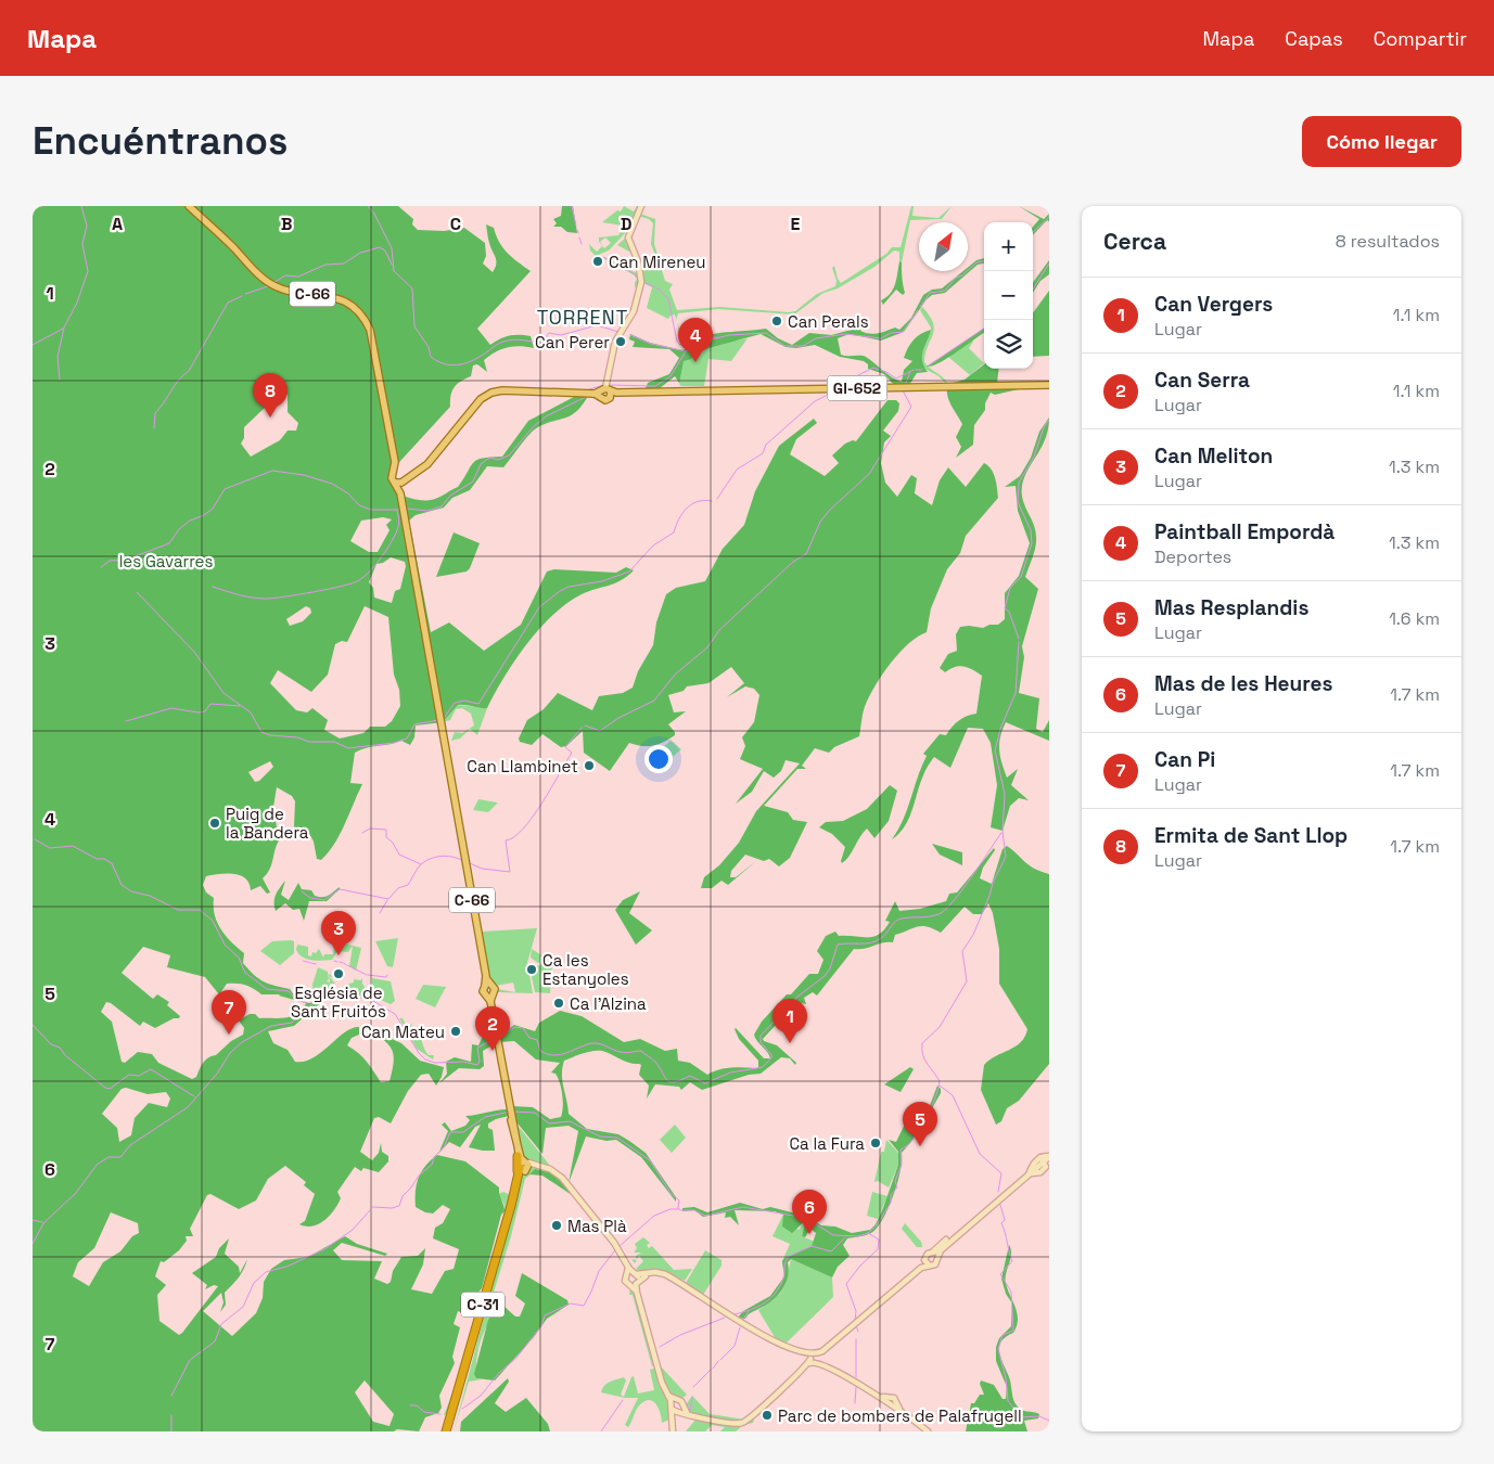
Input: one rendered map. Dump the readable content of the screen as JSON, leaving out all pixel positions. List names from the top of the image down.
{
  "streets": {
    "highway": ["C-31"],
    "main road": ["C-66", "GI-652"]
  },
  "crossings": [
    ["C-66", "GI-652"],
    ["C-66", "C-31"]
  ],
  "districts": ["TORRENT"],
  "parks": ["les Gavarres"],
  "places": [
    "Can Mireneu",
    "Can Perals",
    "Can Perer",
    "Can Llambinet",
    "Puig de la Bandera",
    "Ca les Estanyoles",
    "Església de Sant Fruitós",
    "Ca l'Alzina",
    "Can Mateu",
    "Ca la Fura",
    "Mas Plà",
    "Parc de bombers de Palafrugell"
  ],
  "north": "top right",
  "page": {
    "header": "Mapa",
    "nav": ["Mapa", "Capas", "Compartir"],
    "buttons": "Cómo llegar",
    "title": "Encuéntranos",
    "heading": ["Cerca", "8 resultados"],
    "map_buttons": ["+", "−"],
    "list": [
      {
        "mark": "1",
        "name": "Can Vergers",
        "note": "Lugar",
        "value": "1.1 km"
      },
      {
        "mark": "2",
        "name": "Can Serra",
        "note": "Lugar",
        "value": "1.1 km"
      },
      {
        "mark": "3",
        "name": "Can Meliton",
        "note": "Lugar",
        "value": "1.3 km"
      },
      {
        "mark": "4",
        "name": "Paintball Empordà",
        "note": "Deportes",
        "value": "1.3 km"
      },
      {
        "mark": "5",
        "name": "Mas Resplandis",
        "note": "Lugar",
        "value": "1.6 km"
      },
      {
        "mark": "6",
        "name": "Mas de les Heures",
        "note": "Lugar",
        "value": "1.7 km"
      },
      {
        "mark": "7",
        "name": "Can Pi",
        "note": "Lugar",
        "value": "1.7 km"
      },
      {
        "mark": "8",
        "name": "Ermita de Sant Llop",
        "note": "Lugar",
        "value": "1.7 km"
      }
    ],
    "pins": [
      "4",
      "8",
      "3",
      "7",
      "1",
      "2",
      "5",
      "6"
    ]
  },
  "grid": {
    "columns": [
      "A",
      "B",
      "C",
      "D",
      "E"
    ],
    "rows": [
      "1",
      "2",
      "3",
      "4",
      "5",
      "6",
      "7"
    ]
  }
}
